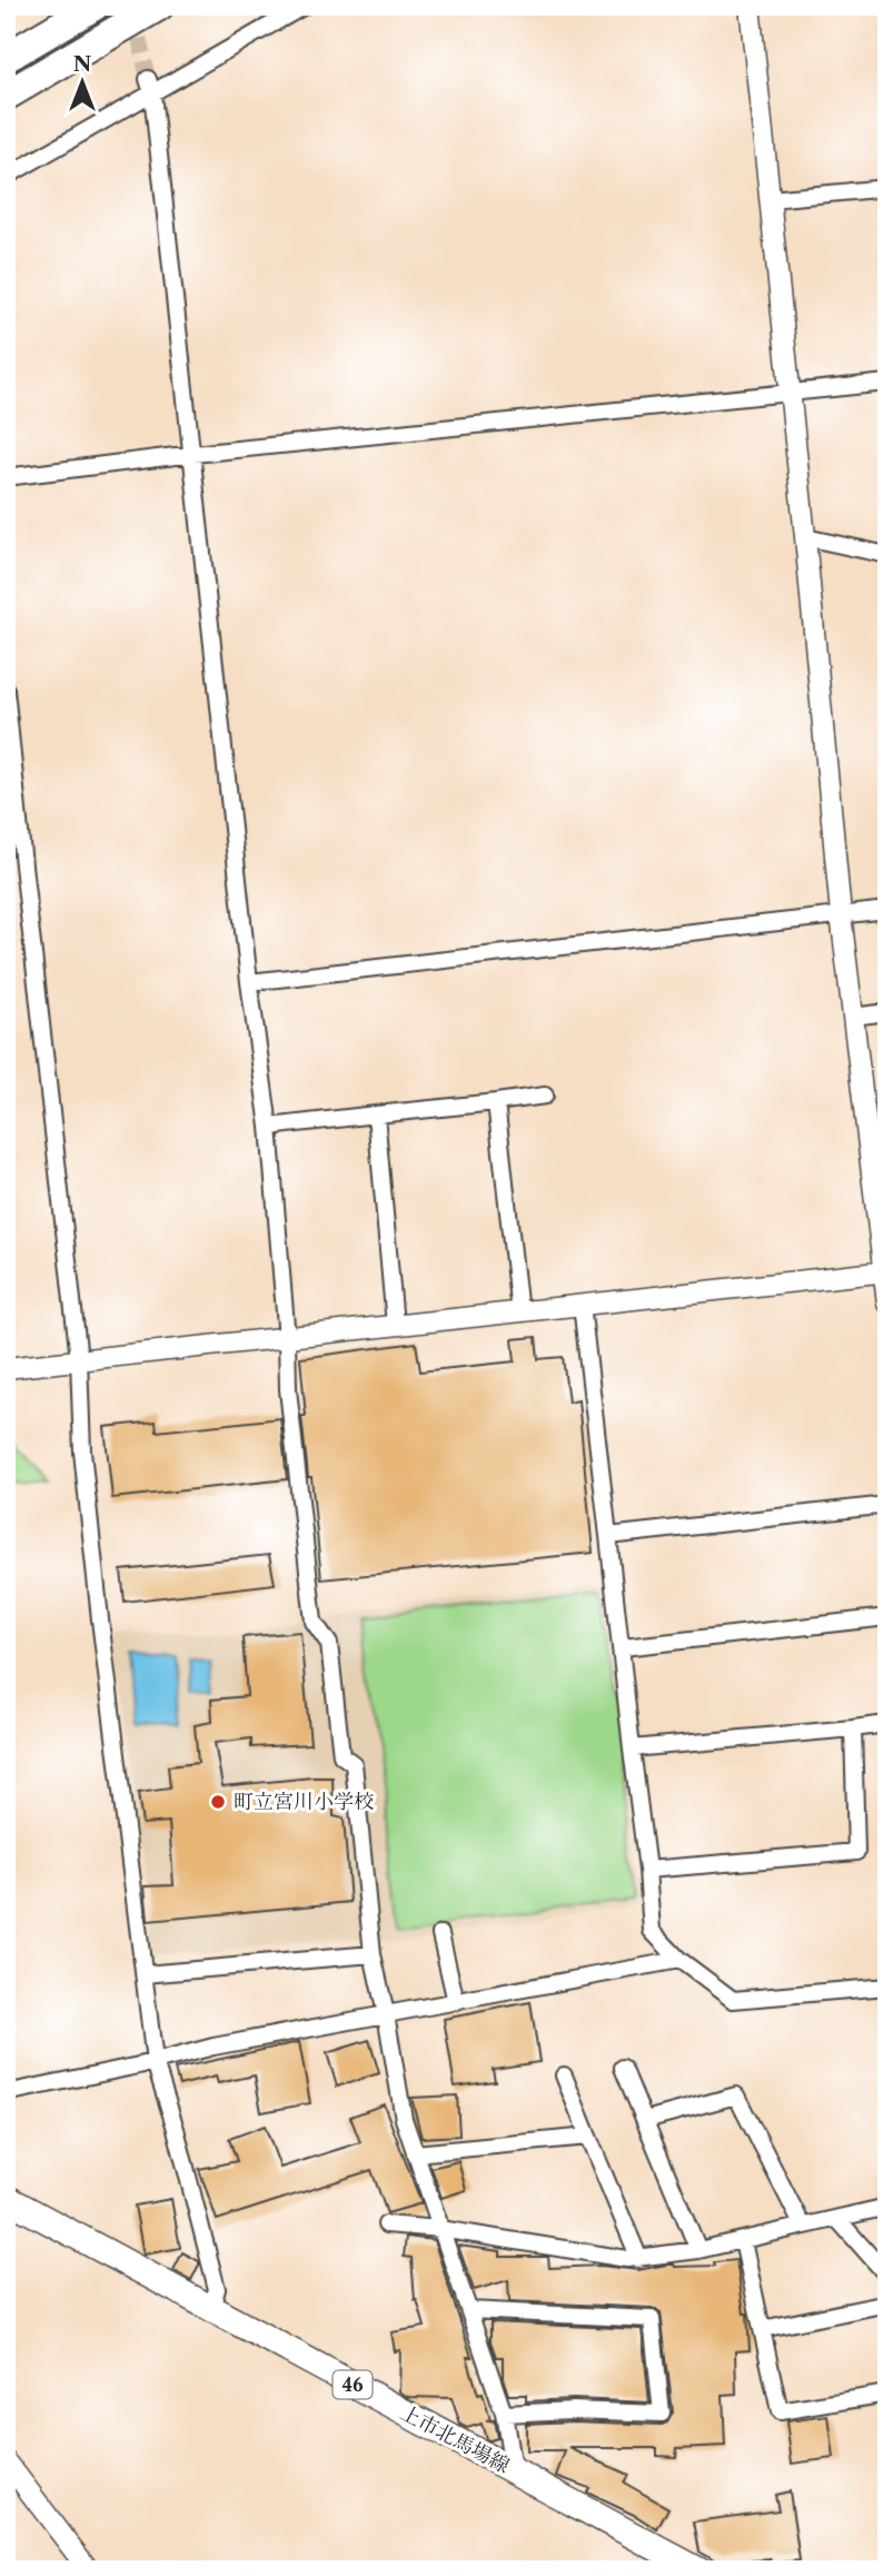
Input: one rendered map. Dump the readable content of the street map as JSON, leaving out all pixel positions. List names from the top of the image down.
{
  "streets": {
    "main road": ["46", "上市北馬場線"]
  },
  "places": ["町立宮川小学校"],
  "north": "top"
}
